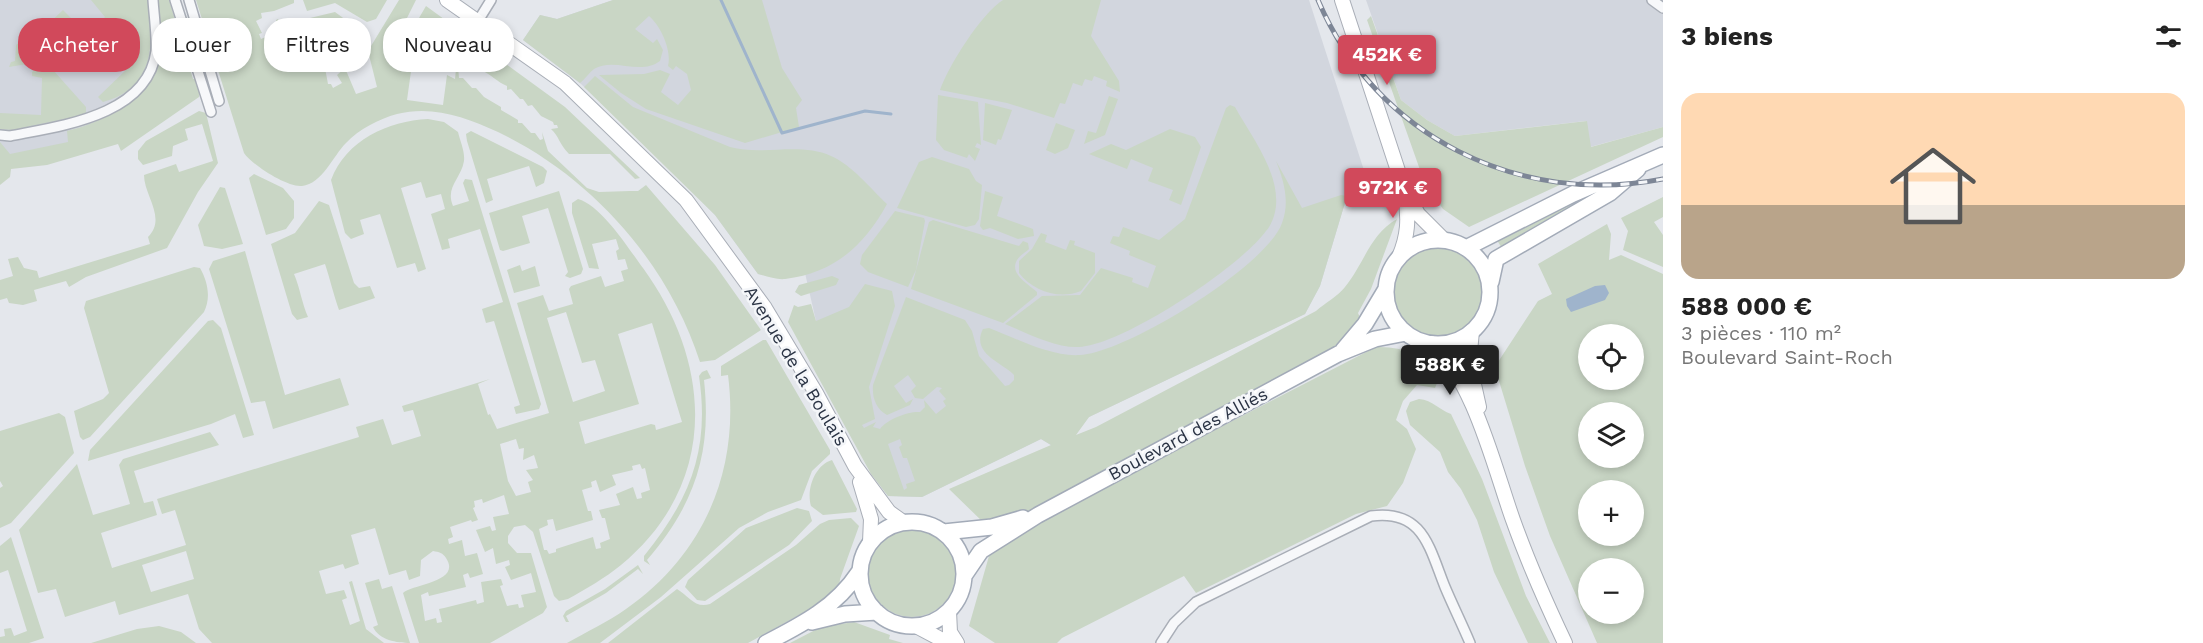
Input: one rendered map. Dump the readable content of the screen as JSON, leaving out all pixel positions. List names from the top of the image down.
{
  "streets": {
    "main road": ["Boulevard des Alliés"],
    "street": ["Avenue de la Boulais"]
  },
  "crossings": [
    ["Avenue de la Boulais", "Boulevard des Alliés"]
  ],
  "page": {
    "heading": "3 biens",
    "chip": [
      "Acheter",
      "Louer",
      "Filtres",
      "Nouveau"
    ],
    "price": ["452K €", "972K €", "588K €"],
    "list": [
      {
        "name": "588 000 €",
        "note": "3 pièces · 110 m² · Boulevard Saint-Roch"
      }
    ],
    "map_buttons": ["+", "−"]
  }
}
